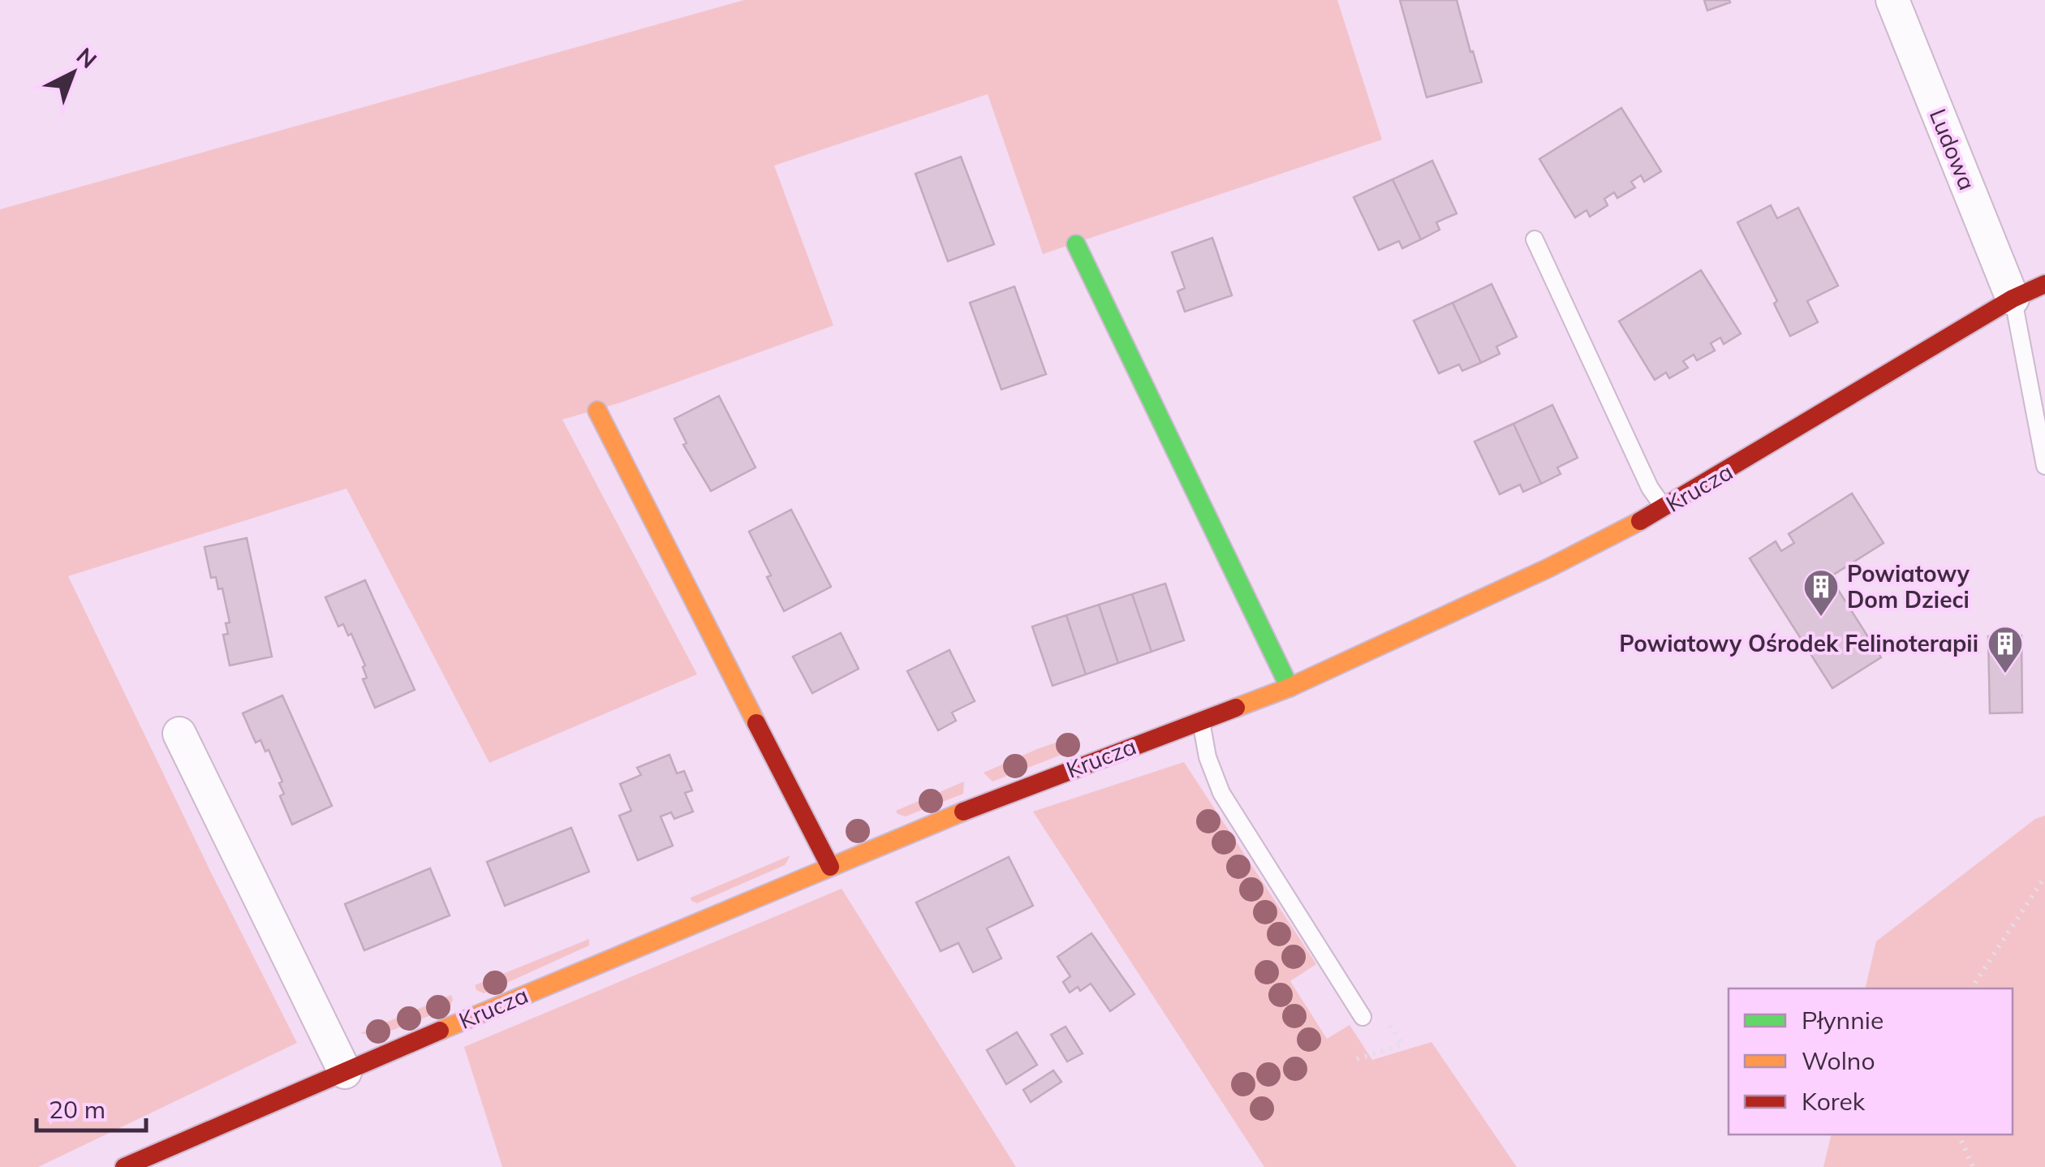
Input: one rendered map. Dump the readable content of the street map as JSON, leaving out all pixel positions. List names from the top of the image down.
{
  "streets": {
    "street": ["Ludowa", "Krucza"]
  },
  "crossings": [
    ["Ludowa", "Krucza"]
  ],
  "places": {
    "building": ["Powiatowy Dom Dzieci", "Powiatowy Ośrodek Felinoterapii"]
  },
  "legend": ["Płynnie", "Wolno", "Korek"],
  "scale_bar": "20 m",
  "north": "top right"
}
